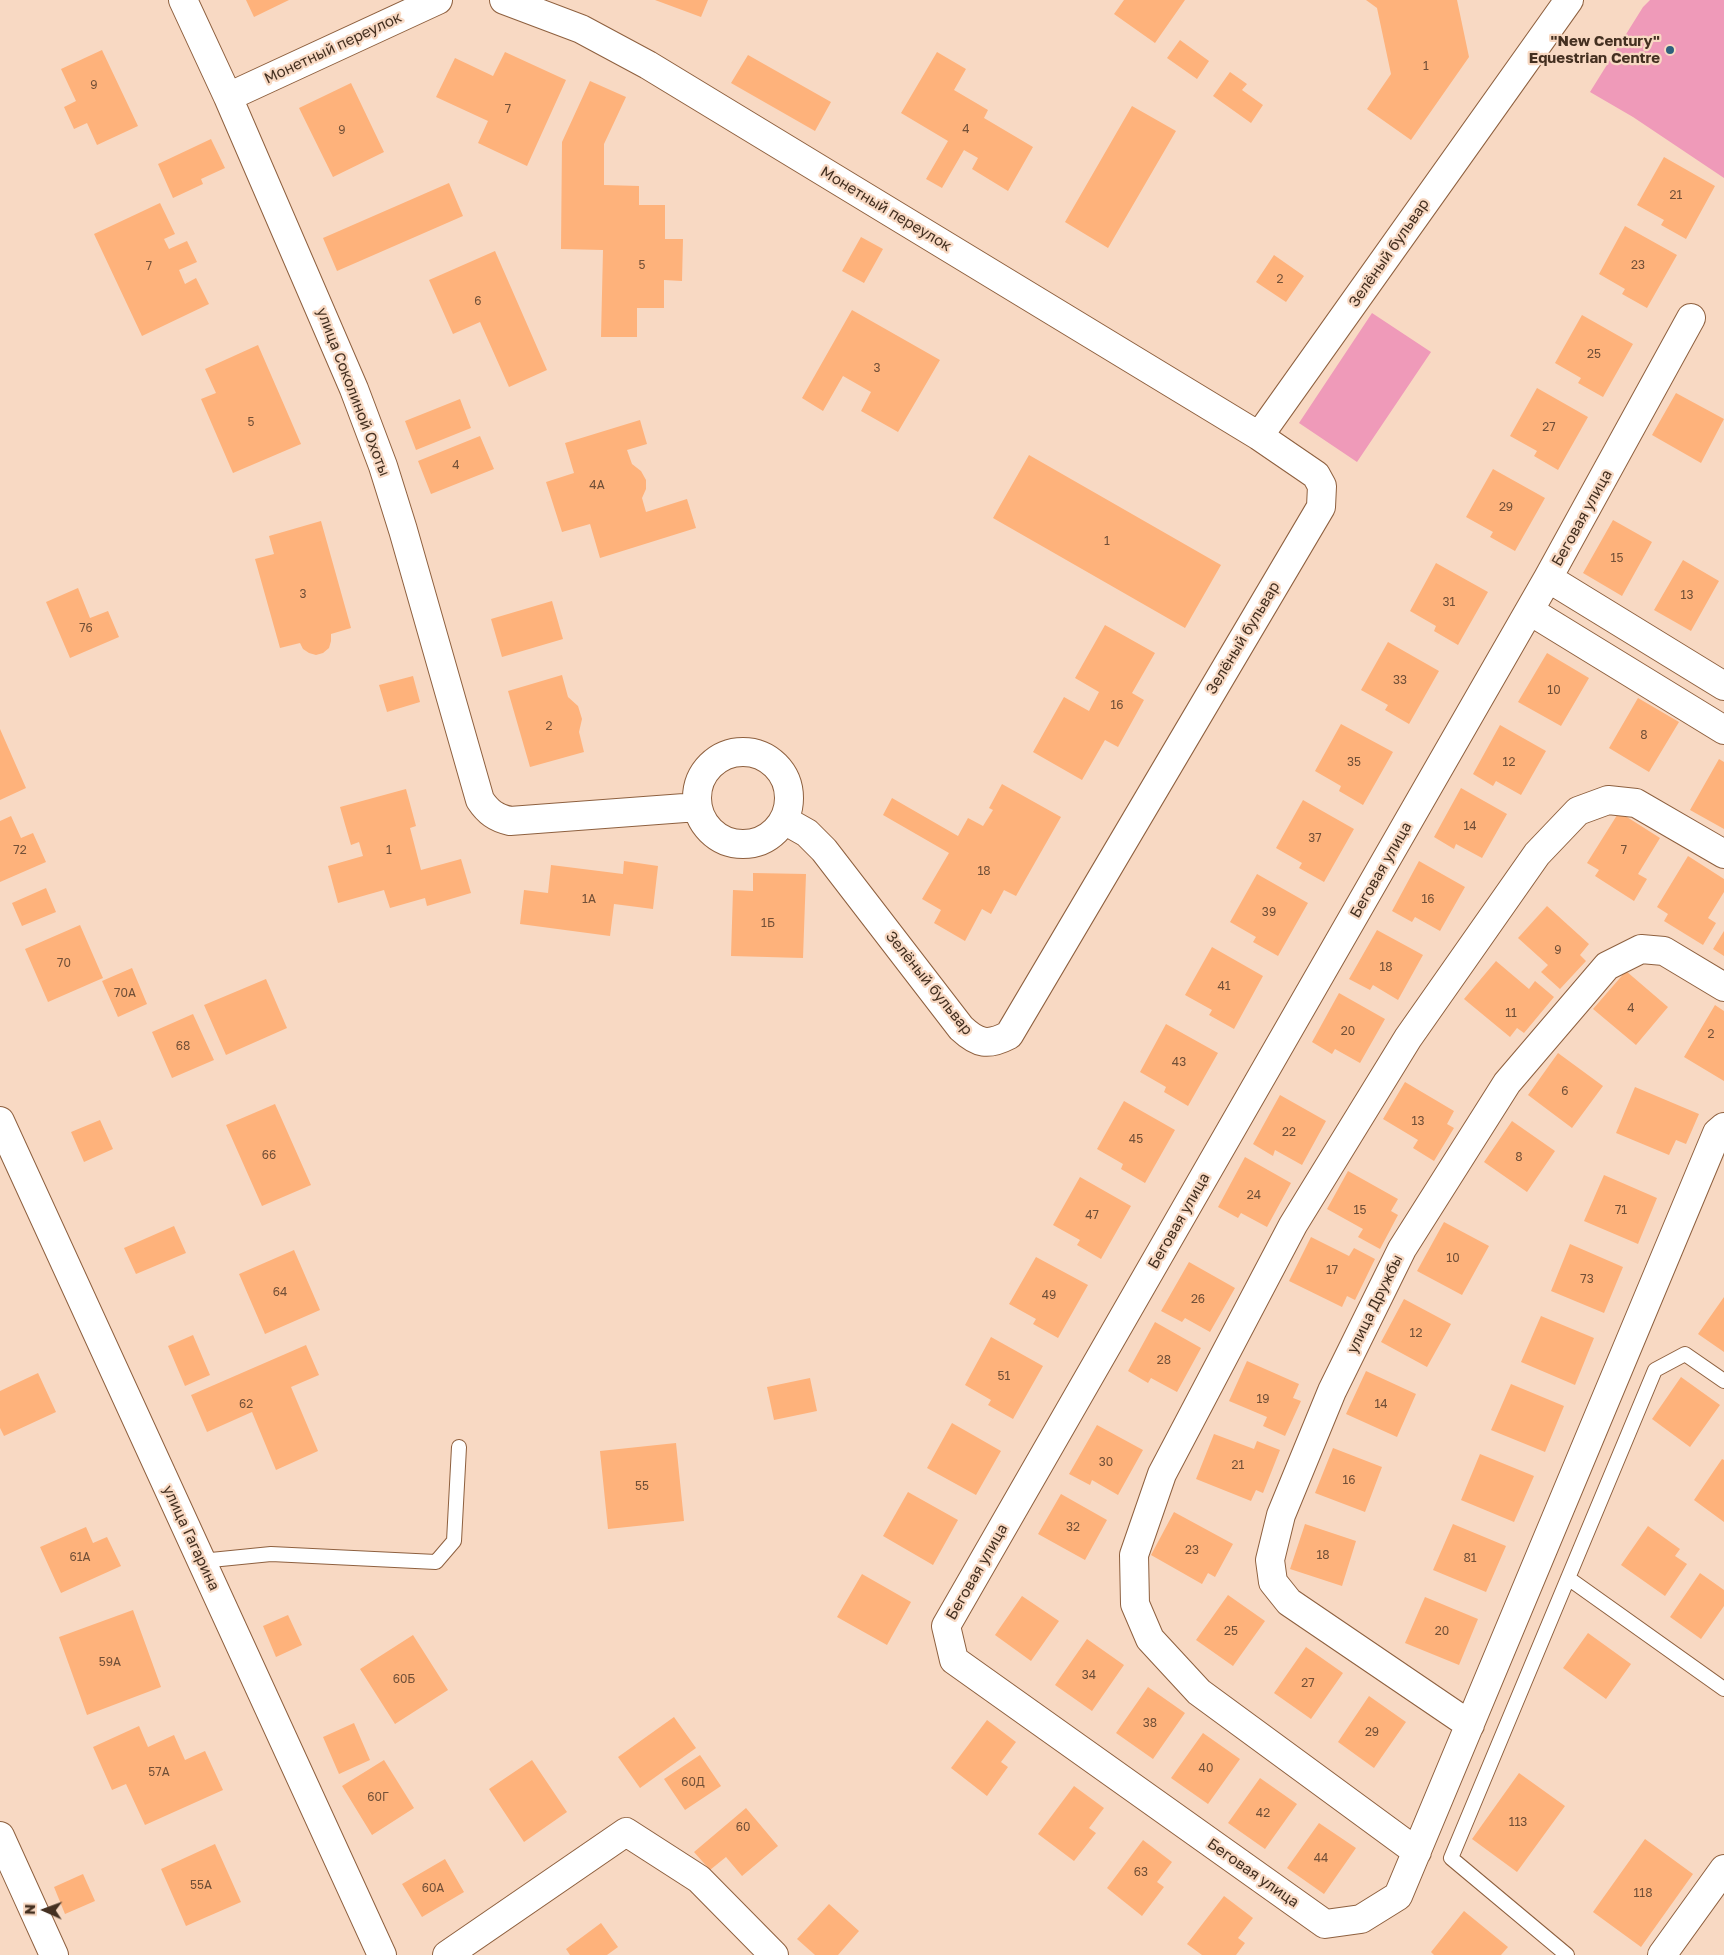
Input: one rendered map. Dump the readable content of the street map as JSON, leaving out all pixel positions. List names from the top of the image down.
{
  "streets": {
    "street": [
      "Монетный переулок",
      "Зелёный бульвар",
      "улица Соколиной Охоты",
      "Беговая улица",
      "улица Дружбы",
      "улица Гагарина"
    ]
  },
  "crossings": [
    ["Монетный переулок", "Зелёный бульвар"],
    ["Монетный переулок", "улица Соколиной Охоты"],
    ["Зелёный бульвар", "улица Соколиной Охоты"]
  ],
  "places": ["\"New Century\" Equestrian Centre"],
  "house_numbers": [
    "1",
    "9",
    "7",
    "4",
    "9",
    "21",
    "5",
    "23",
    "7",
    "2",
    "6",
    "25",
    "3",
    "5",
    "27",
    "4",
    "4А",
    "29",
    "1",
    "15",
    "3",
    "13",
    "31",
    "76",
    "33",
    "10",
    "16",
    "2",
    "8",
    "35",
    "12",
    "14",
    "37",
    "72",
    "1",
    "7",
    "18",
    "1А",
    "16",
    "39",
    "1Б",
    "9",
    "70",
    "18",
    "41",
    "70А",
    "4",
    "11",
    "20",
    "2",
    "68",
    "43",
    "6",
    "13",
    "22",
    "45",
    "66",
    "8",
    "24",
    "15",
    "71",
    "47",
    "10",
    "17",
    "73",
    "64",
    "49",
    "26",
    "12",
    "28",
    "51",
    "19",
    "62",
    "14",
    "30",
    "21",
    "16",
    "55",
    "32",
    "23",
    "18",
    "61А",
    "81",
    "25",
    "20",
    "59А",
    "34",
    "60Б",
    "27",
    "38",
    "29",
    "40",
    "57А",
    "60Д",
    "60Г",
    "42",
    "113",
    "60",
    "44",
    "63",
    "55А",
    "60А",
    "118"
  ],
  "north": "left"
}
